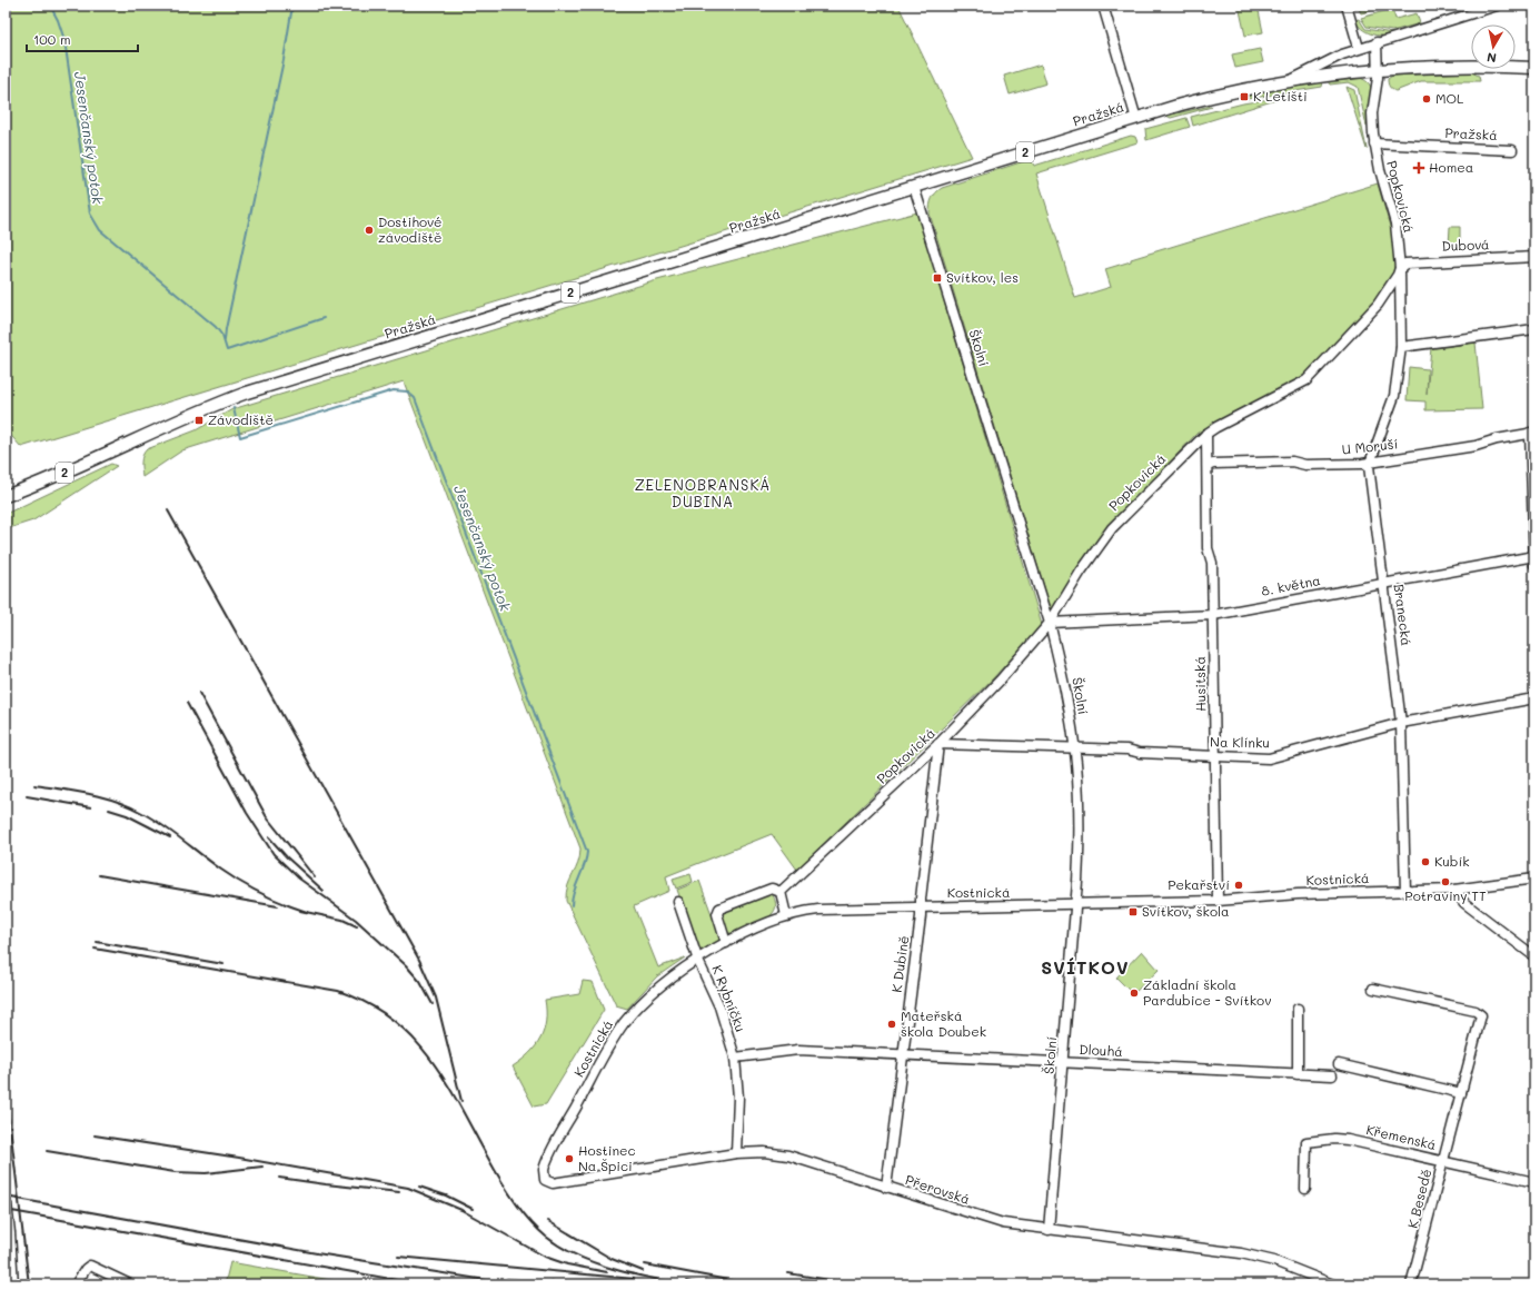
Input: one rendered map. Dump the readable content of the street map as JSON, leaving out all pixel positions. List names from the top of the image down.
{
  "streets": {
    "main road": ["Pražská", "2"],
    "street": [
      "Popkovická",
      "Dubová",
      "Školní",
      "U Moruší",
      "8. května",
      "Branecká",
      "Husitská",
      "Na Klínku",
      "Kostnická",
      "K Dubině",
      "K Rybníčku",
      "Dlouhá",
      "Křemenská",
      "Přerovská",
      "K Besedě"
    ]
  },
  "crossings": [
    ["Pražská", "Popkovická"],
    ["Pražská", "Školní"],
    ["Popkovická", "Dubová"],
    ["Popkovická", "Školní"],
    ["Popkovická", "8. května"],
    ["Popkovická", "Branecká"],
    ["Popkovická", "Husitská"],
    ["Popkovická", "Na Klínku"],
    ["Popkovická", "K Dubině"],
    ["Dubová", "Branecká"],
    ["Školní", "8. května"],
    ["Školní", "Na Klínku"],
    ["Školní", "Kostnická"],
    ["Školní", "Dlouhá"],
    ["Školní", "Přerovská"],
    ["U Moruší", "Branecká"],
    ["U Moruší", "Husitská"],
    ["8. května", "Branecká"],
    ["8. května", "Husitská"],
    ["Branecká", "Na Klínku"],
    ["Branecká", "Kostnická"],
    ["Husitská", "Na Klínku"],
    ["Husitská", "Kostnická"],
    ["Na Klínku", "K Dubině"],
    ["Kostnická", "K Dubině"],
    ["Kostnická", "K Rybníčku"],
    ["Kostnická", "Přerovská"],
    ["K Dubině", "Dlouhá"],
    ["K Dubině", "Přerovská"],
    ["K Rybníčku", "Dlouhá"],
    ["K Rybníčku", "Přerovská"],
    ["Křemenská", "K Besedě"]
  ],
  "districts": ["ZELENOBRANSKÁ DUBINA", "SVÍTKOV"],
  "water": ["Jesenčanský potok"],
  "places": {
    "transit": [
      "K Letišti",
      "Svítkov, les",
      "Závodiště",
      "Svítkov, škola"
    ],
    "other": [
      "MOL",
      "Dostihové závodiště",
      "Kubík",
      "Potraviny TT",
      "Pekařství",
      "Základní škola Pardubice - Svítkov",
      "Mateřská škola Doubek",
      "Hostinec Na Špici"
    ],
    "health": ["Homea"]
  },
  "scale_bar": "100 m",
  "north": "bottom"
}
